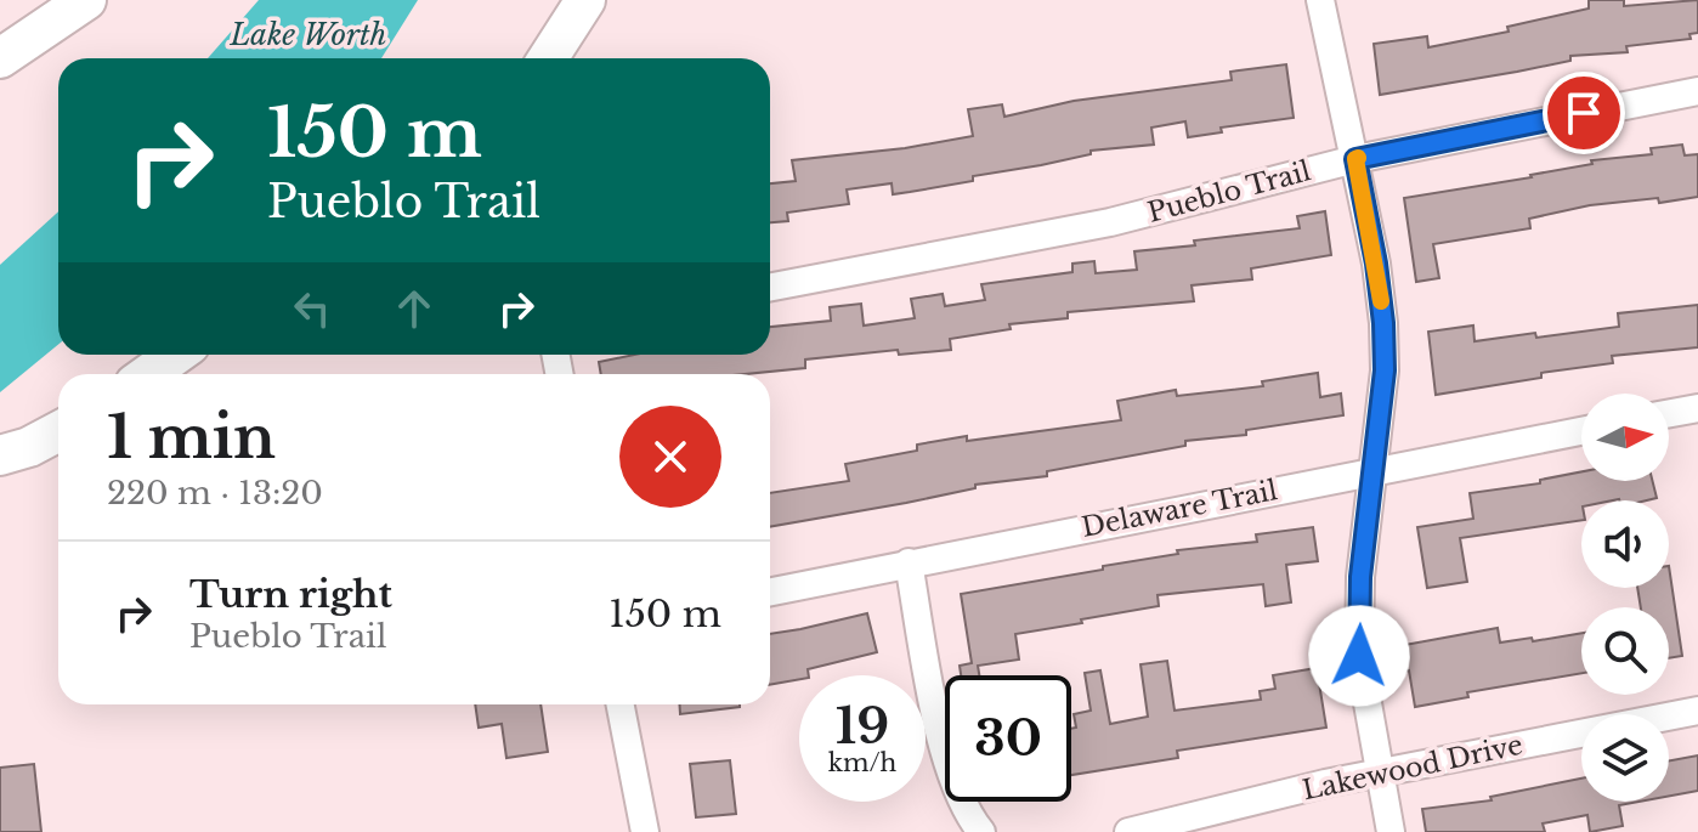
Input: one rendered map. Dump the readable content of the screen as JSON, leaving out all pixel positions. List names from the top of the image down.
{
  "streets": {
    "street": ["Pueblo Trail", "Delaware Trail", "Lakewood Drive"]
  },
  "water": ["Lake Worth"],
  "north": "right",
  "page": {
    "turn": ["150 m", "Pueblo Trail"],
    "heading": ["1 min", "220 m · 13:20"],
    "list": [
      {
        "name": "Turn right",
        "note": "Pueblo Trail",
        "value": "150 m"
      }
    ],
    "speed": "19 km/h",
    "limit": "30"
  }
}
